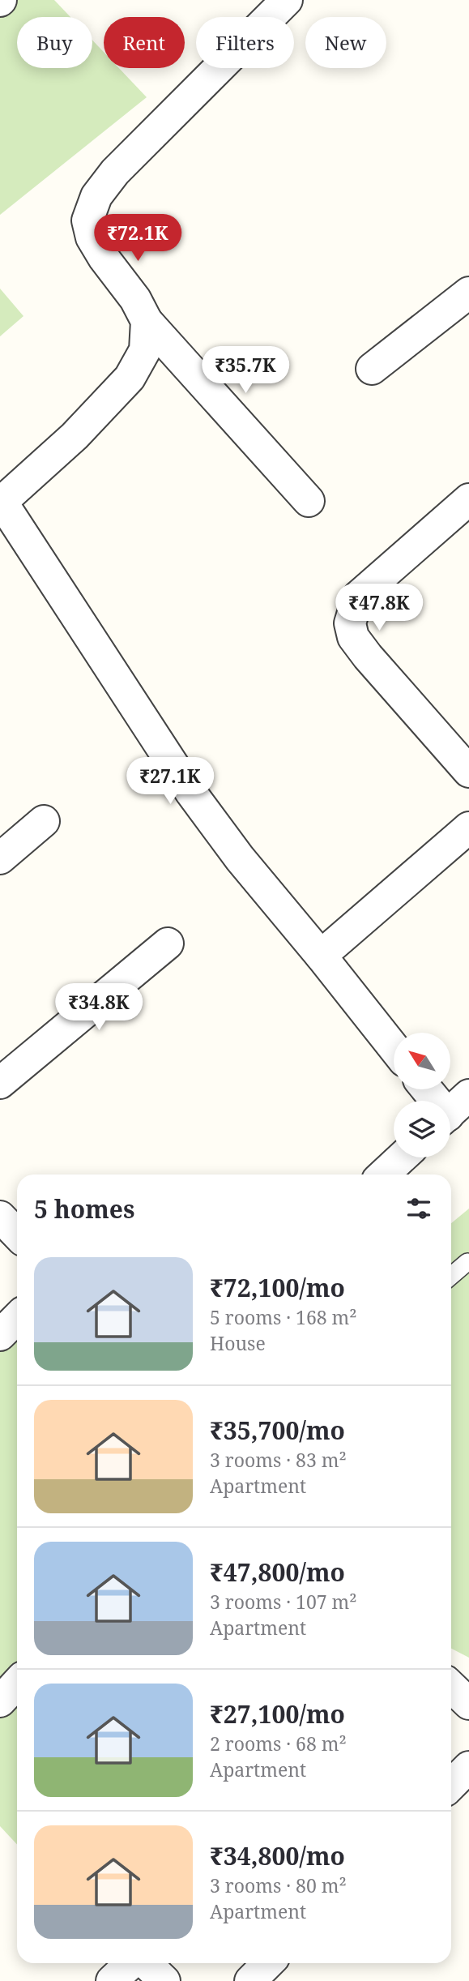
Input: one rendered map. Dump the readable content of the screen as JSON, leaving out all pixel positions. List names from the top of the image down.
{
  "north": "top left",
  "page": {
    "chip": [
      "Buy",
      "Rent",
      "Filters",
      "New"
    ],
    "price": [
      "₹72.1K",
      "₹35.7K",
      "₹47.8K",
      "₹27.1K",
      "₹34.8K"
    ],
    "heading": "5 homes",
    "list": [
      {
        "name": "₹72,100/mo",
        "note": "5 rooms · 168 m² · House"
      },
      {
        "name": "₹35,700/mo",
        "note": "3 rooms · 83 m² · Apartment"
      },
      {
        "name": "₹47,800/mo",
        "note": "3 rooms · 107 m² · Apartment"
      },
      {
        "name": "₹27,100/mo",
        "note": "2 rooms · 68 m² · Apartment"
      },
      {
        "name": "₹34,800/mo",
        "note": "3 rooms · 80 m² · Apartment"
      }
    ]
  }
}
